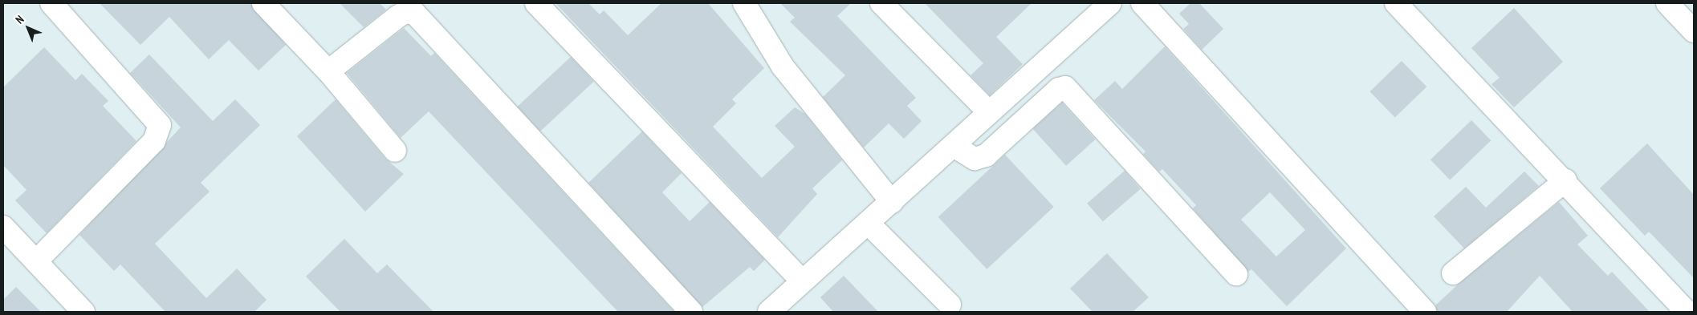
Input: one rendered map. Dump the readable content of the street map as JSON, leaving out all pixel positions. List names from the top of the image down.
{
  "north": "top left"
}
